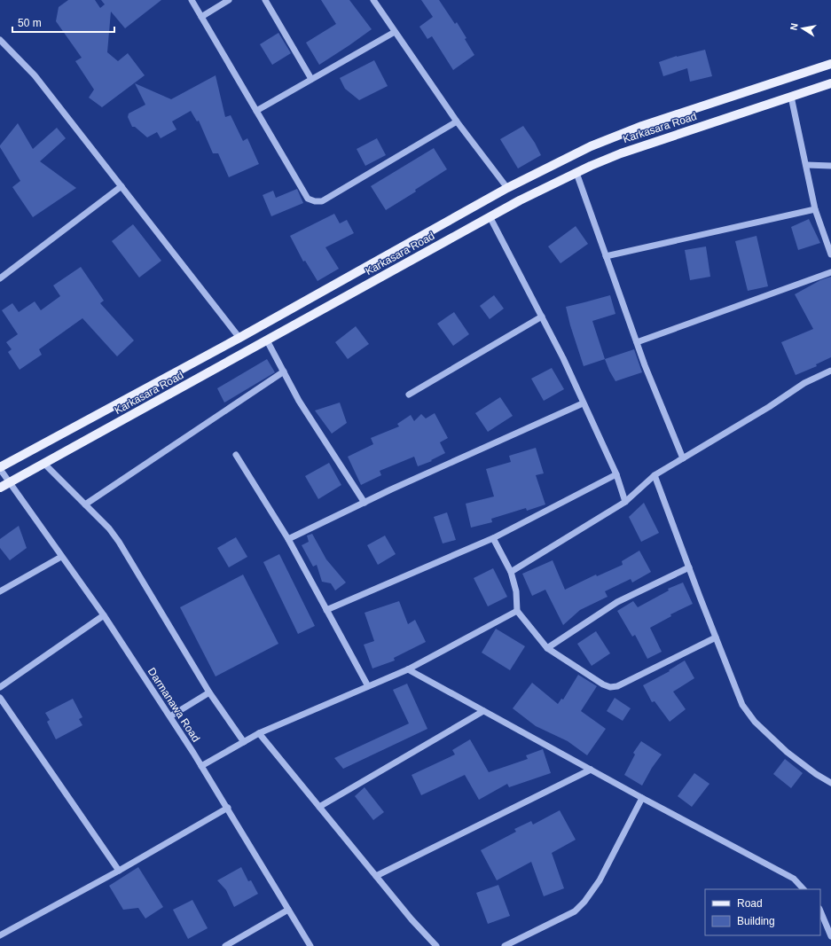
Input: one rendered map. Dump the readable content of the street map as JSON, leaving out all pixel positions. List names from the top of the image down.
{
  "streets": {
    "main road": ["Karkasara Road"],
    "street": ["Darmanawa Road"]
  },
  "crossings": [
    ["Karkasara Road", "Darmanawa Road"]
  ],
  "legend": ["Road", "Building"],
  "scale_bar": "50 m",
  "north": "left"
}
